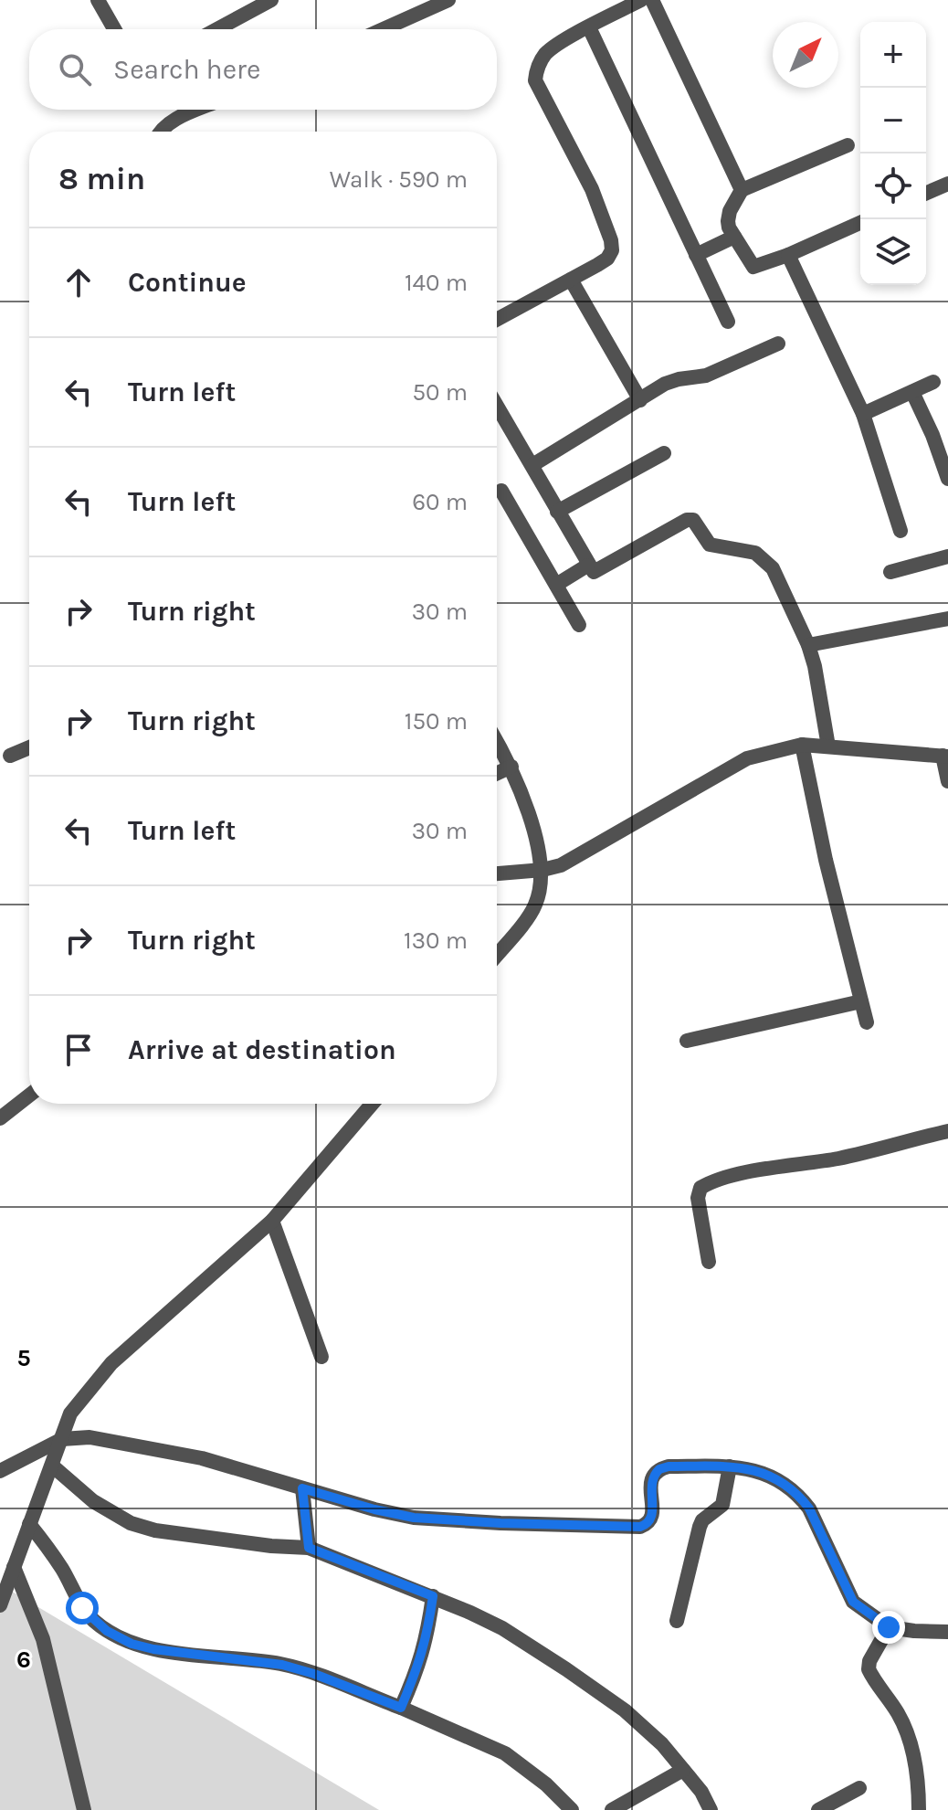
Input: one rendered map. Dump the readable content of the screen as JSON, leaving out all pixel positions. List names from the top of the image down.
{
  "north": "top right",
  "page": {
    "map_buttons": ["+", "−"],
    "search": "Search here",
    "heading": ["8 min", "Walk · 590 m"],
    "list": [
      ["Continue", "140 m"],
      ["Turn left", "50 m"],
      ["Turn left", "60 m"],
      ["Turn right", "30 m"],
      ["Turn right", "150 m"],
      ["Turn left", "30 m"],
      ["Turn right", "130 m"],
      "Arrive at destination"
    ]
  },
  "grid": {
    "rows": ["5", "6"]
  }
}
